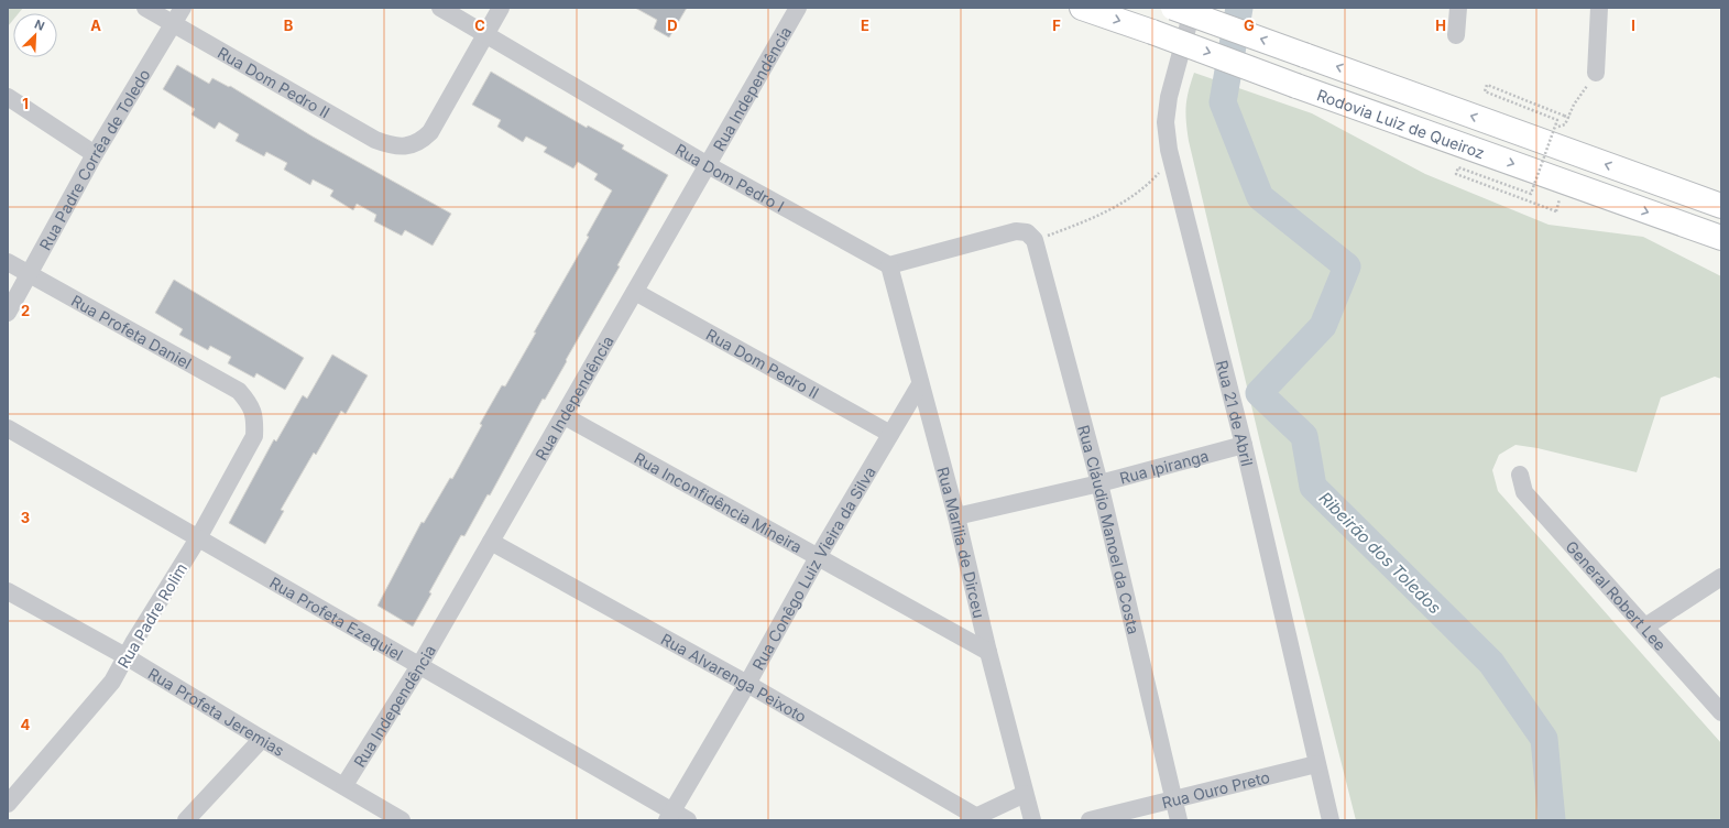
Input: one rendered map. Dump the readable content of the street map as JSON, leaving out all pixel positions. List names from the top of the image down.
{
  "streets": {
    "highway": ["Rodovia Luiz de Queiroz"],
    "street": [
      "Rua Dom Pedro II",
      "Rua Independência",
      "Rua Padre Corrêa de Toledo",
      "Rua Dom Pedro I",
      "Rua Profeta Daniel",
      "Rua 21 de Abril",
      "Rua Ipiranga",
      "Rua Inconfidência Mineira",
      "Rua Cláudio Manoel da Costa",
      "Rua Marilia de Dirceu",
      "Rua Conêgo Luiz Vieira da Silva",
      "General Robert Lee",
      "Rua Padre Rolim",
      "Rua Profeta Ezequiel",
      "Rua Alvarenga Peixoto",
      "Rua Profeta Jeremias",
      "Rua Ouro Preto"
    ]
  },
  "crossings": [
    ["Rua Dom Pedro II", "Rua Independência"],
    ["Rua Dom Pedro II", "Rua Padre Corrêa de Toledo"],
    ["Rua Dom Pedro II", "Rua Dom Pedro I"],
    ["Rua Dom Pedro II", "Rua Conêgo Luiz Vieira da Silva"],
    ["Rua Independência", "Rua Dom Pedro I"],
    ["Rua Independência", "Rua Inconfidência Mineira"],
    ["Rua Independência", "Rua Profeta Ezequiel"],
    ["Rua Independência", "Rua Alvarenga Peixoto"],
    ["Rua Independência", "Rua Profeta Jeremias"],
    ["Rua Padre Corrêa de Toledo", "Rua Profeta Daniel"],
    ["Rua Dom Pedro I", "Rua Marilia de Dirceu"],
    ["Rua Profeta Daniel", "Rua Padre Rolim"],
    ["Rua 21 de Abril", "Rua Ipiranga"],
    ["Rua 21 de Abril", "Rua Ouro Preto"],
    ["Rua Ipiranga", "Rua Cláudio Manoel da Costa"],
    ["Rua Ipiranga", "Rua Marilia de Dirceu"],
    ["Rua Inconfidência Mineira", "Rua Marilia de Dirceu"],
    ["Rua Inconfidência Mineira", "Rua Conêgo Luiz Vieira da Silva"],
    ["Rua Cláudio Manoel da Costa", "Rua Ouro Preto"],
    ["Rua Marilia de Dirceu", "Rua Conêgo Luiz Vieira da Silva"],
    ["Rua Conêgo Luiz Vieira da Silva", "Rua Profeta Ezequiel"],
    ["Rua Conêgo Luiz Vieira da Silva", "Rua Alvarenga Peixoto"],
    ["Rua Padre Rolim", "Rua Profeta Ezequiel"],
    ["Rua Padre Rolim", "Rua Profeta Jeremias"]
  ],
  "water": ["Ribeirão dos Toledos"],
  "north": "top right",
  "grid": {
    "columns": [
      "A",
      "B",
      "C",
      "D",
      "E",
      "F",
      "G",
      "H",
      "I"
    ],
    "rows": [
      "1",
      "2",
      "3",
      "4"
    ]
  }
}
